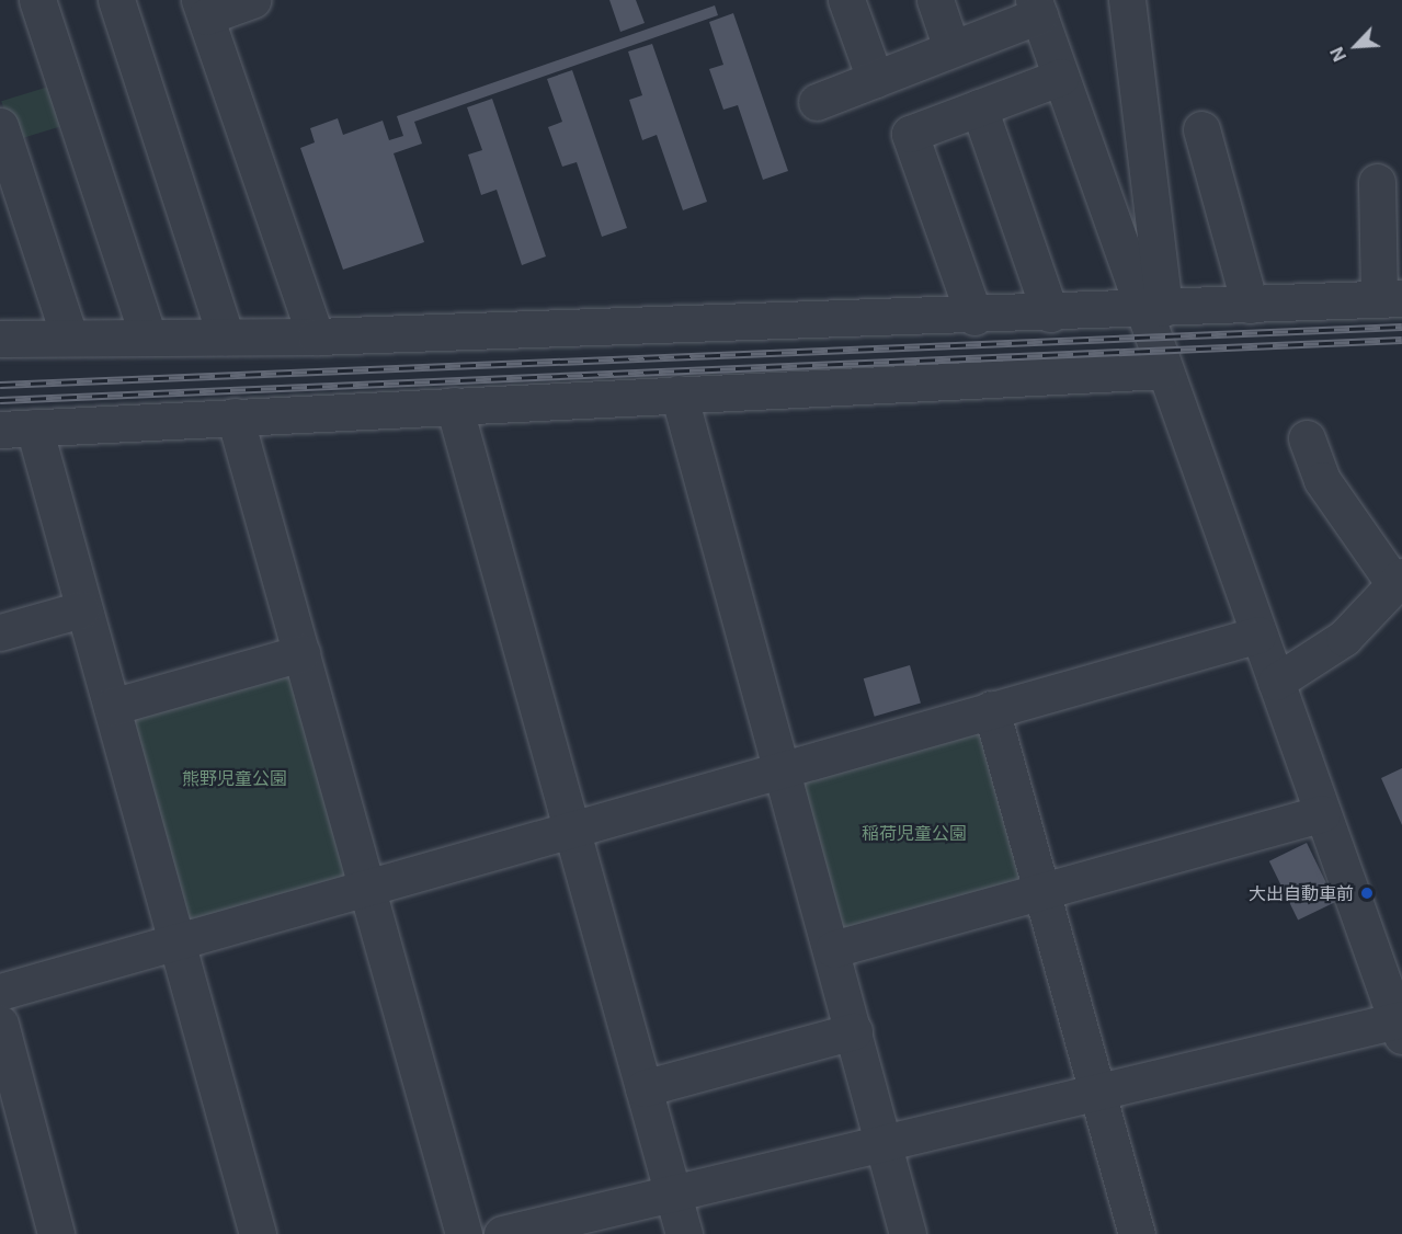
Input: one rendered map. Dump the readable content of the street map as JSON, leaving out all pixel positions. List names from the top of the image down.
{
  "parks": ["熊野児童公園", "稲荷児童公園"],
  "places": ["大出自動車前"],
  "north": "bottom left"
}
